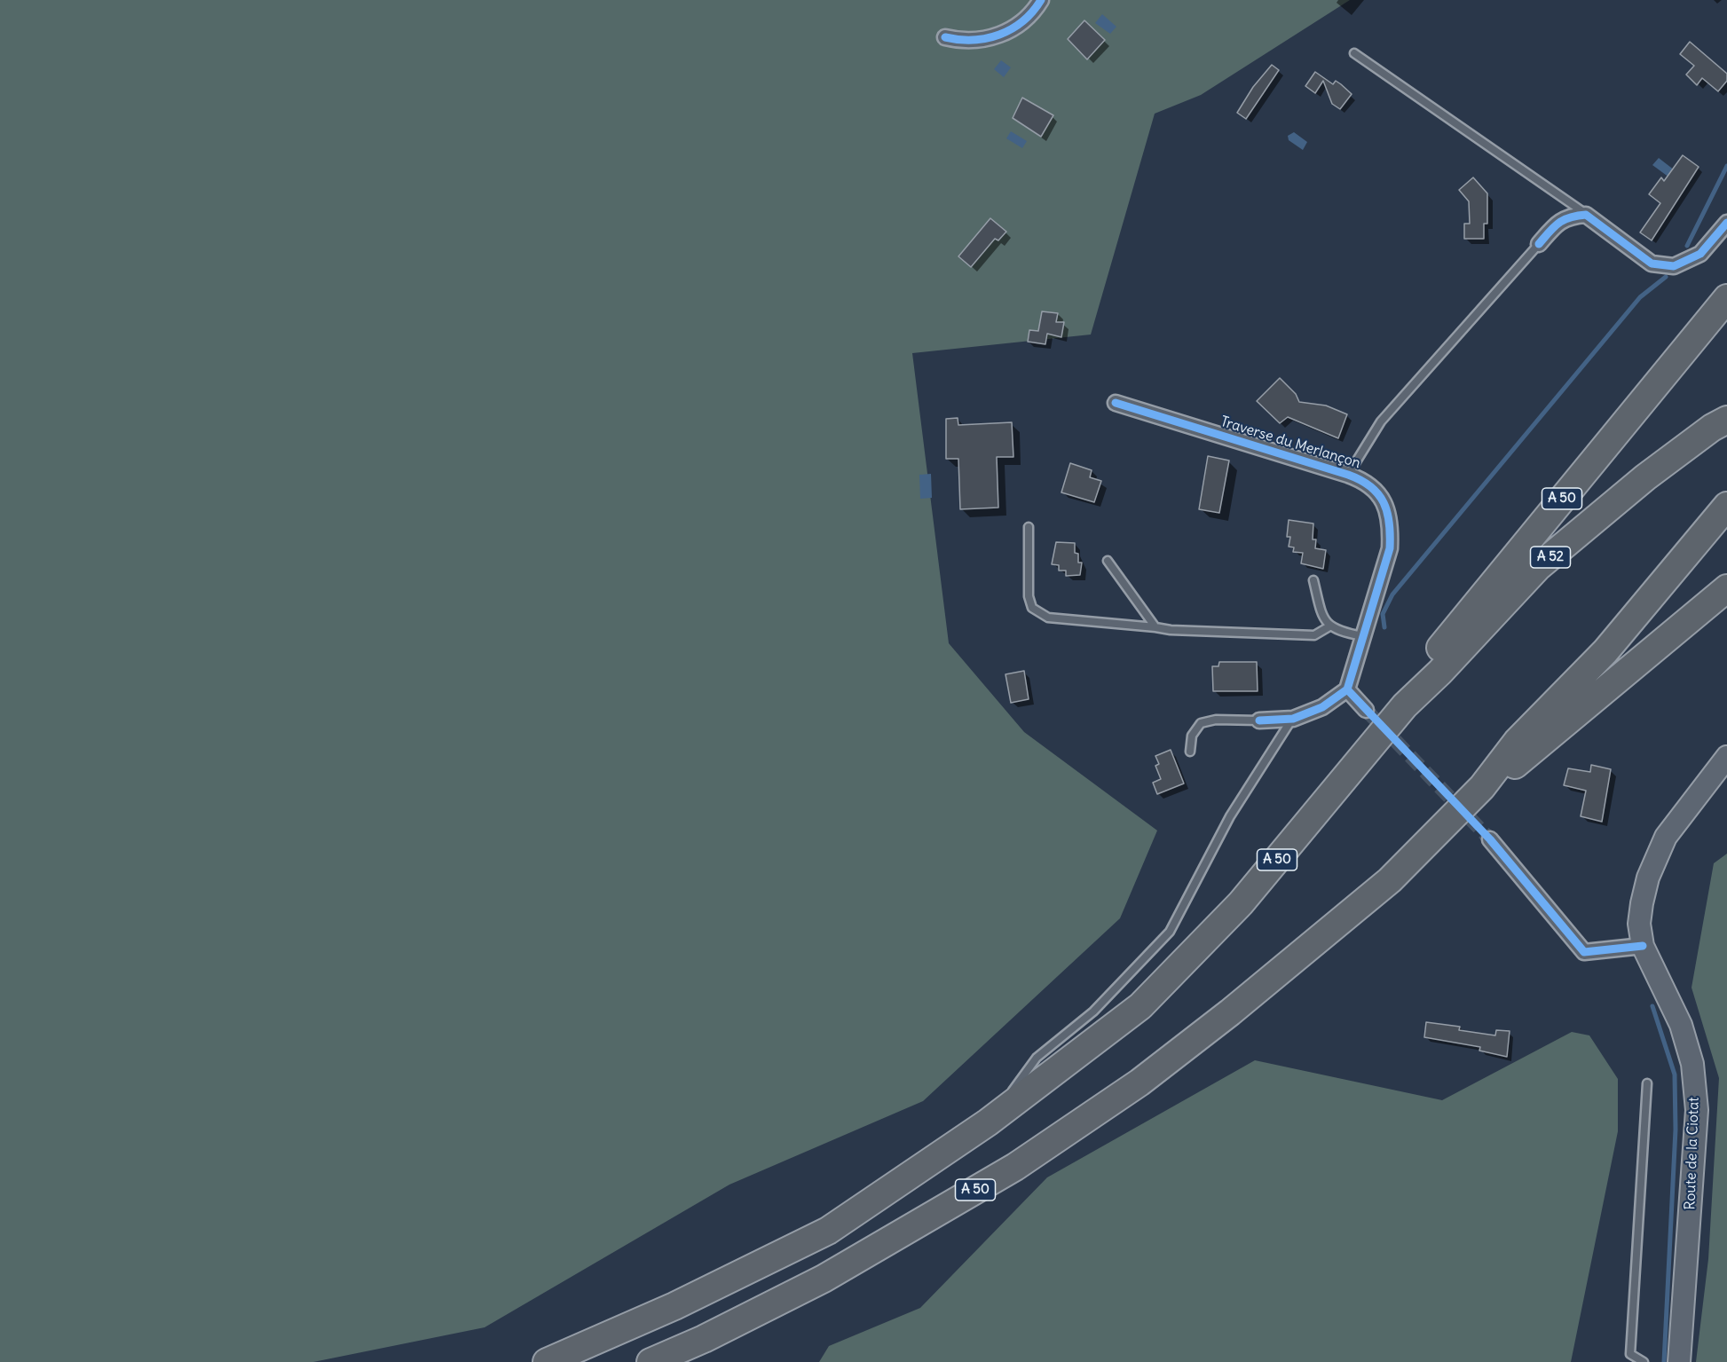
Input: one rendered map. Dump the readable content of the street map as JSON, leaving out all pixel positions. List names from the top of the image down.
{
  "streets": {
    "highway": ["A 50", "A 52"],
    "main road": ["Route de la Ciotat"],
    "street": ["Traverse du Merlançon"]
  },
  "crossings": [
    ["A 50", "A 52"]
  ]
}
